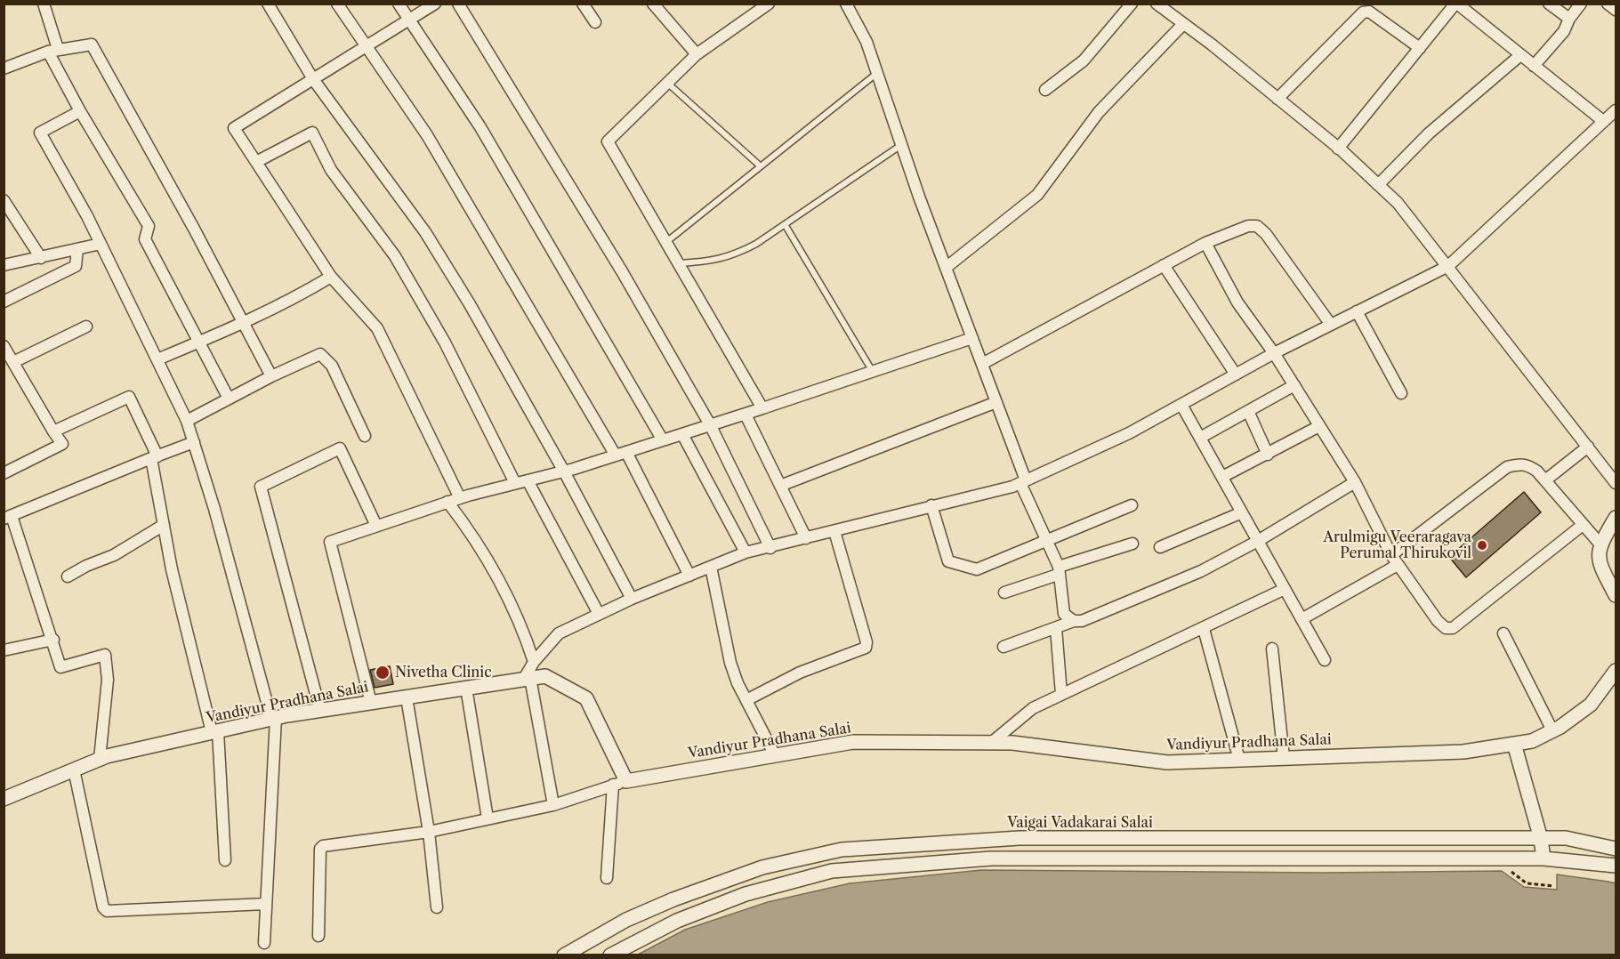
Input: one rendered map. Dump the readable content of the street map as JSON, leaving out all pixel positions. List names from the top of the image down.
{
  "streets": {
    "street": ["Vandiyur Pradhana Salai", "Vaigai Vadakarai Salai"]
  },
  "places": ["Arulmigu Veeraragava Perumal Thirukovil", "Nivetha Clinic"]
}
